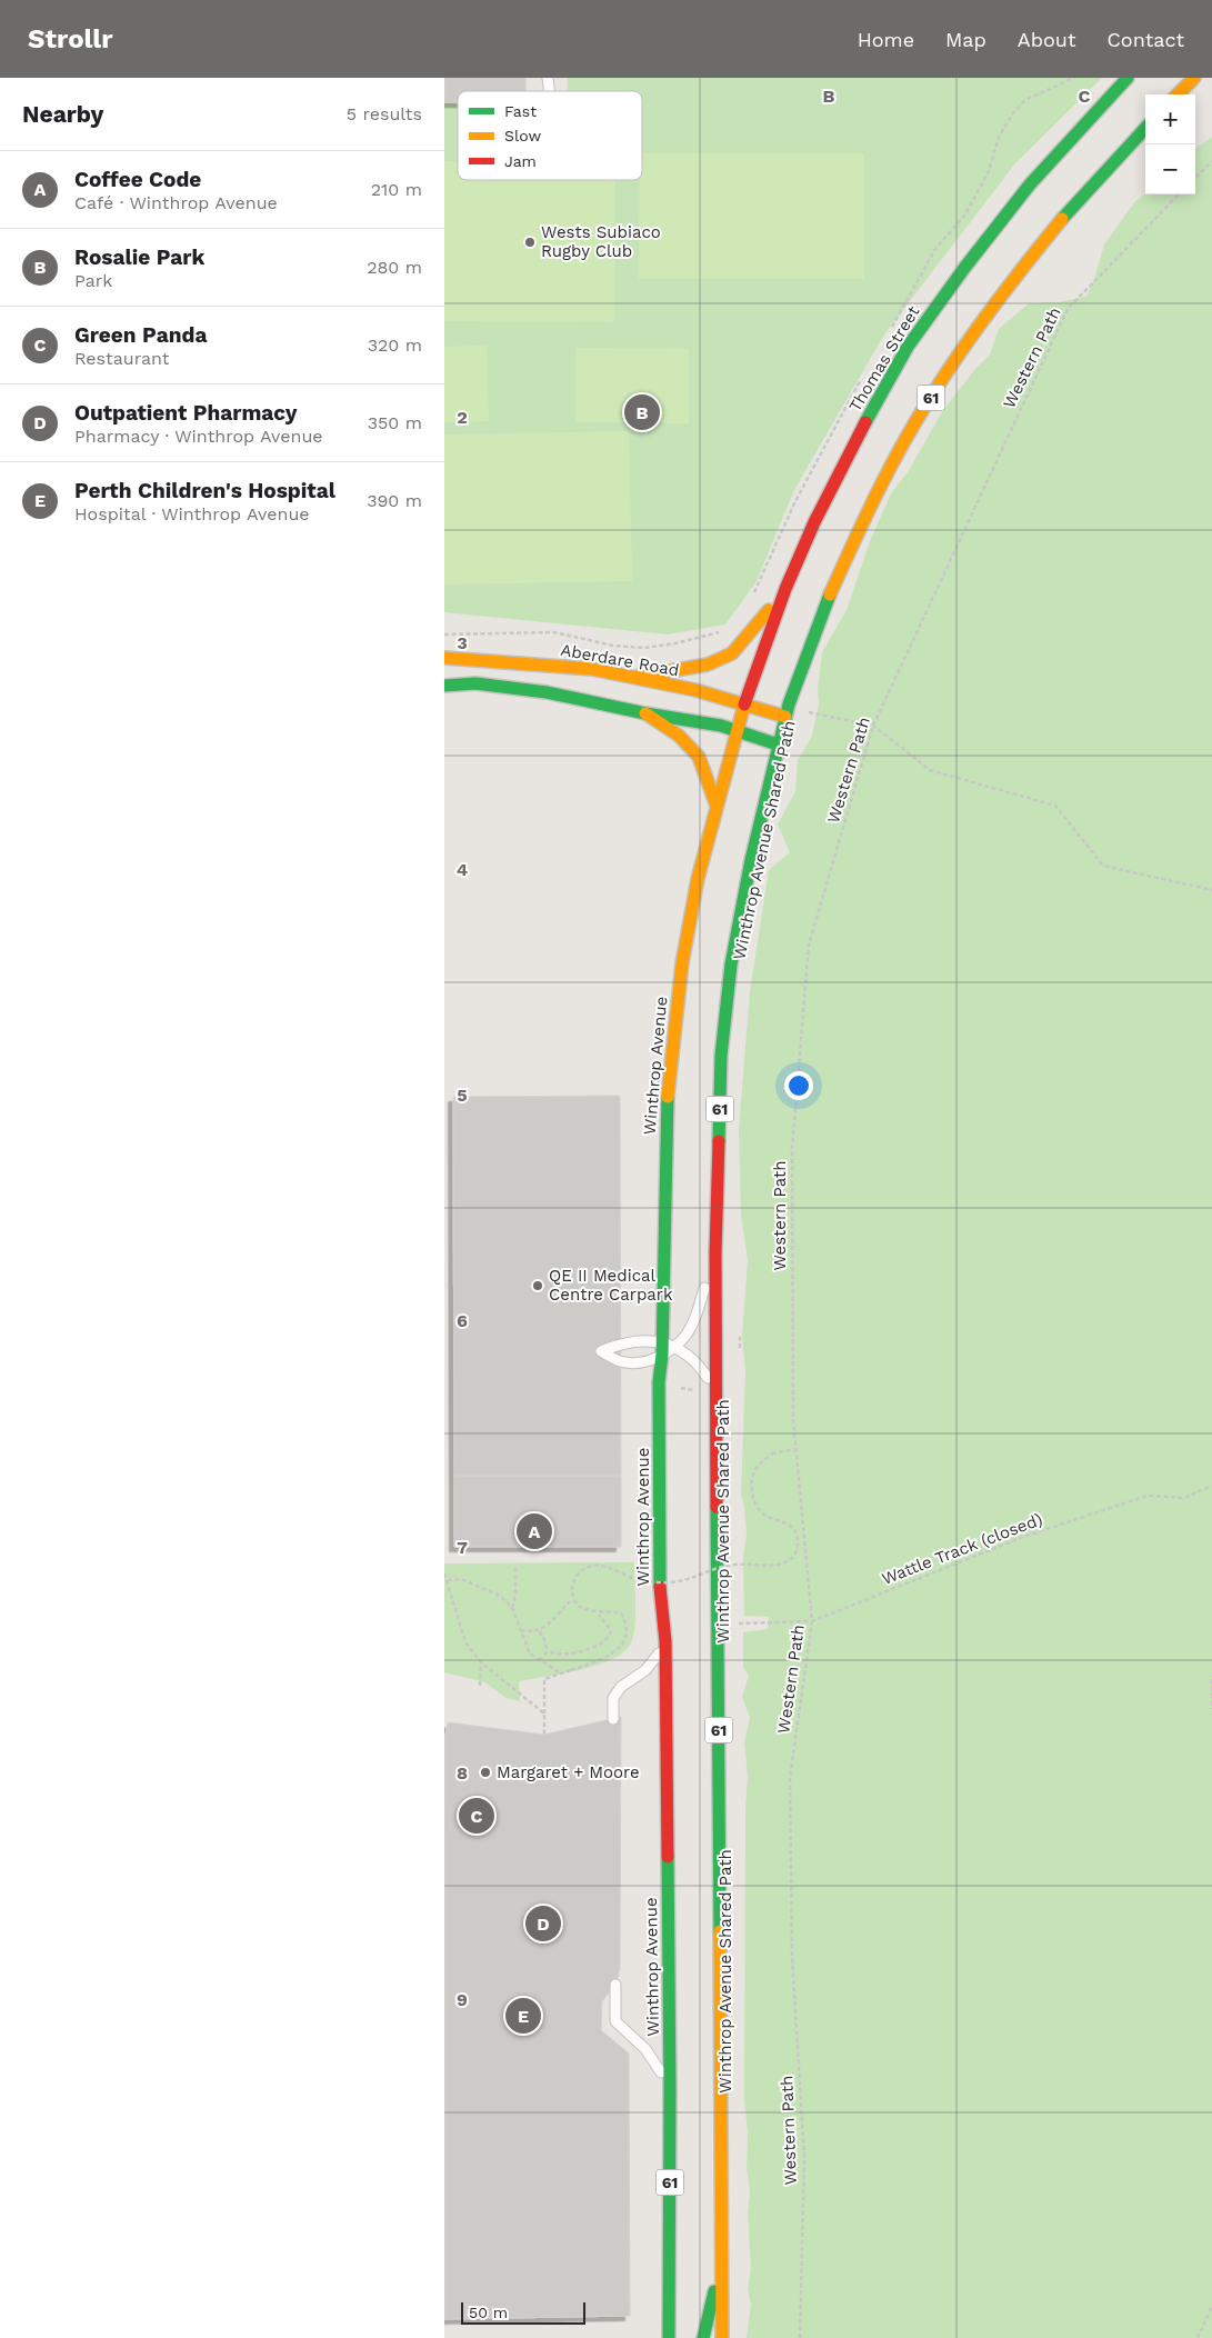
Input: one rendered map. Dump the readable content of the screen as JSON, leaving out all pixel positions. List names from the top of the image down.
{
  "streets": {
    "main road": [
      "Thomas Street",
      "61",
      "Aberdare Road",
      "Winthrop Avenue"
    ],
    "path": ["Western Path", "Winthrop Avenue Shared Path", "Wattle Track (closed)"]
  },
  "crossings": [
    ["Western Path", "Wattle Track (closed)"],
    ["Thomas Street", "Aberdare Road"],
    ["Thomas Street", "Winthrop Avenue"],
    ["61", "Aberdare Road"],
    ["61", "Wattle Track (closed)"],
    ["Aberdare Road", "Winthrop Avenue"]
  ],
  "places": ["Wests Subiaco Rugby Club", "QE II Medical Centre Carpark", "Margaret + Moore"],
  "legend": ["Fast", "Slow", "Jam"],
  "scale_bar": "50 m",
  "page": {
    "header": "Strollr",
    "nav": [
      "Home",
      "Map",
      "About",
      "Contact"
    ],
    "heading": ["Nearby", "5 results"],
    "map_buttons": ["+", "−"],
    "list": [
      {
        "mark": "A",
        "name": "Coffee Code",
        "note": "Café · Winthrop Avenue",
        "value": "210 m"
      },
      {
        "mark": "B",
        "name": "Rosalie Park",
        "note": "Park",
        "value": "280 m"
      },
      {
        "mark": "C",
        "name": "Green Panda",
        "note": "Restaurant",
        "value": "320 m"
      },
      {
        "mark": "D",
        "name": "Outpatient Pharmacy",
        "note": "Pharmacy · Winthrop Avenue",
        "value": "350 m"
      },
      {
        "mark": "E",
        "name": "Perth Children's Hospital",
        "note": "Hospital · Winthrop Avenue",
        "value": "390 m"
      }
    ],
    "pins": [
      "B",
      "A",
      "C",
      "D",
      "E"
    ],
    "scale": "50 m"
  },
  "grid": {
    "columns": ["B", "C"],
    "rows": [
      "2",
      "3",
      "4",
      "5",
      "6",
      "7",
      "8",
      "9"
    ]
  }
}
